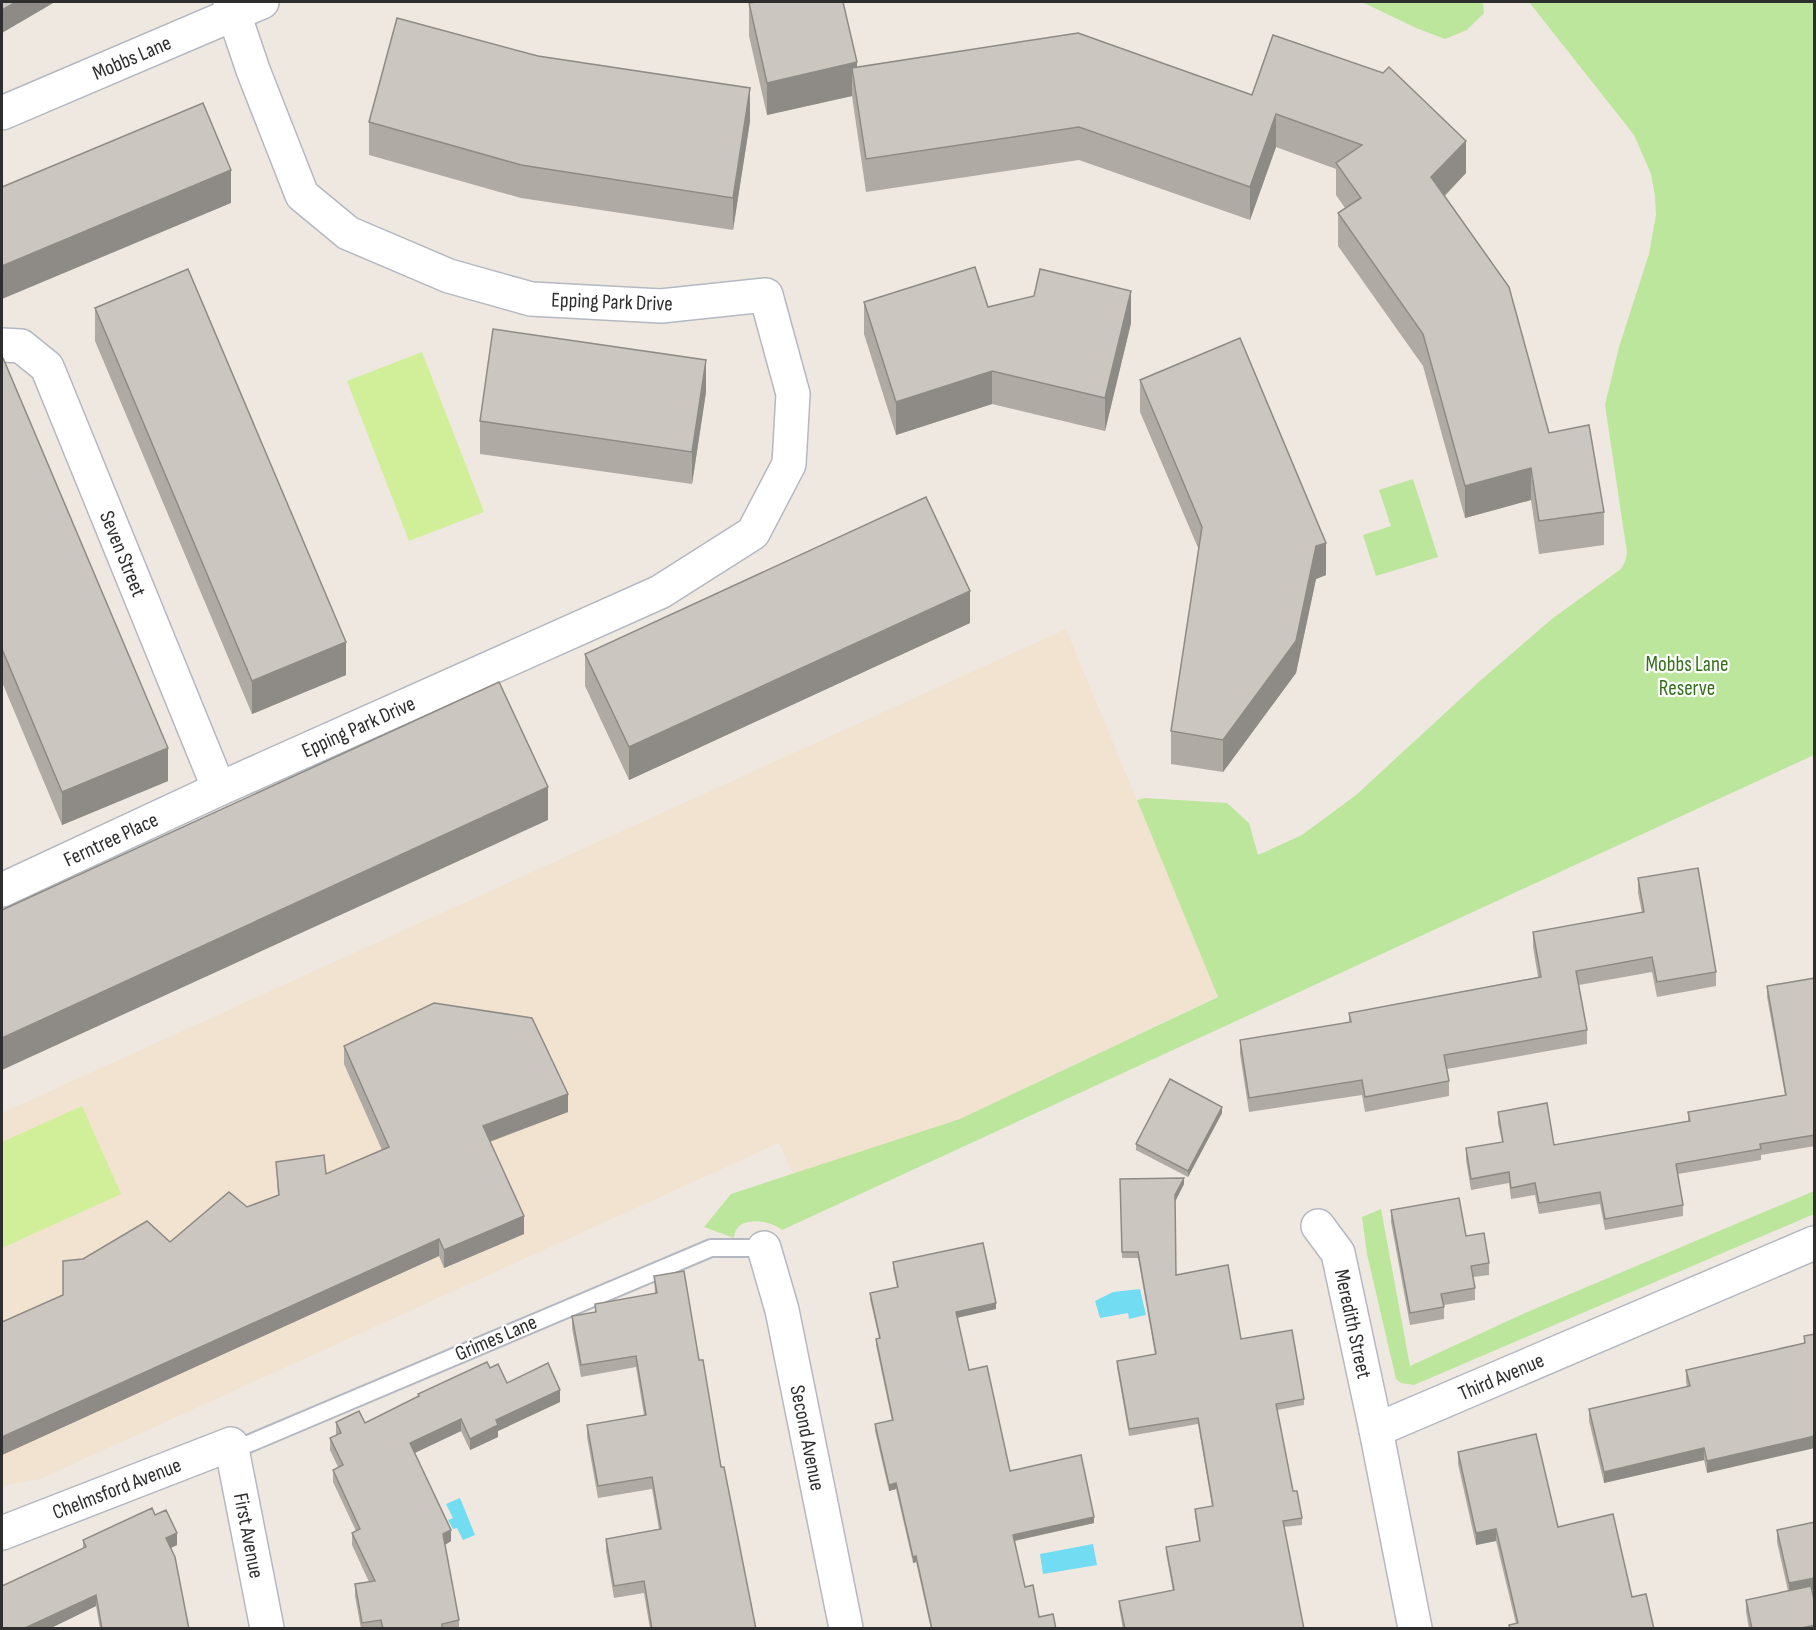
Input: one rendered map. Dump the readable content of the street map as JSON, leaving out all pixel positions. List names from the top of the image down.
{
  "streets": {
    "street": [
      "Mobbs Lane",
      "Epping Park Drive",
      "Seven Street",
      "Ferntree Place",
      "Meredith Street",
      "Third Avenue",
      "Second Avenue",
      "Chelmsford Avenue",
      "First Avenue"
    ],
    "lane": ["Grimes Lane"]
  },
  "crossings": [
    ["Mobbs Lane", "Epping Park Drive"],
    ["Epping Park Drive", "Seven Street"],
    ["Epping Park Drive", "Ferntree Place"],
    ["Seven Street", "Ferntree Place"],
    ["Meredith Street", "Third Avenue"],
    ["Grimes Lane", "Second Avenue"],
    ["Grimes Lane", "Chelmsford Avenue"],
    ["Grimes Lane", "First Avenue"],
    ["Chelmsford Avenue", "First Avenue"]
  ],
  "parks": ["Mobbs Lane Reserve"]
}
